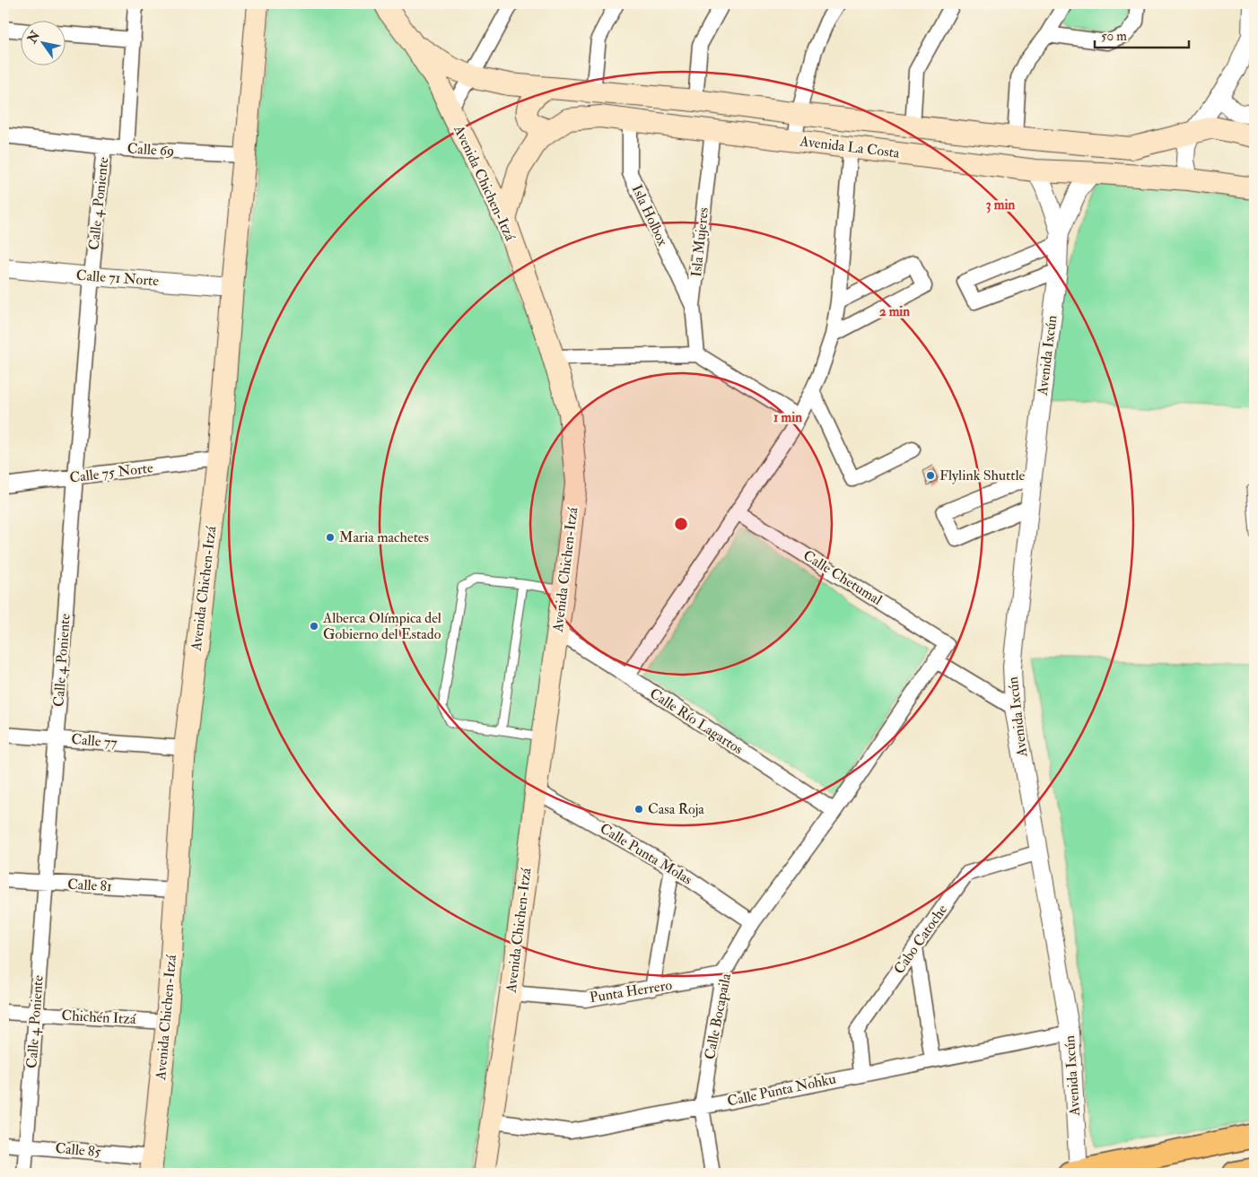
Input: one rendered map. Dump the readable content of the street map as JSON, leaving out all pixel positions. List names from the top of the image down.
{
  "streets": {
    "main road": ["Avenida La Costa", "Avenida Chichen-Itzá"],
    "street": [
      "Calle 69",
      "Calle 4 Poniente",
      "Isla Holbox",
      "Isla Mujeres",
      "Calle 71 Norte",
      "Avenida Ixcún",
      "Calle 75 Norte",
      "Calle Chetumal",
      "Calle Río Lagartos",
      "Calle 77",
      "Calle Punta Molas",
      "Calle 81",
      "Cabo Catoche",
      "Punta Herrero",
      "Calle Bocapaila",
      "Chichén Itzá",
      "Calle Punta Nohku",
      "Calle 85"
    ]
  },
  "crossings": [
    ["Avenida La Costa", "Avenida Chichen-Itzá"],
    ["Avenida La Costa", "Isla Holbox"],
    ["Avenida La Costa", "Isla Mujeres"],
    ["Avenida La Costa", "Avenida Ixcún"],
    ["Calle 69", "Avenida Chichen-Itzá"],
    ["Calle 69", "Calle 4 Poniente"],
    ["Avenida Chichen-Itzá", "Calle 71 Norte"],
    ["Avenida Chichen-Itzá", "Calle 75 Norte"],
    ["Avenida Chichen-Itzá", "Calle Río Lagartos"],
    ["Avenida Chichen-Itzá", "Calle 77"],
    ["Avenida Chichen-Itzá", "Calle Punta Molas"],
    ["Avenida Chichen-Itzá", "Calle 81"],
    ["Avenida Chichen-Itzá", "Punta Herrero"],
    ["Avenida Chichen-Itzá", "Chichén Itzá"],
    ["Avenida Chichen-Itzá", "Calle Punta Nohku"],
    ["Avenida Chichen-Itzá", "Calle 85"],
    ["Calle 4 Poniente", "Calle 71 Norte"],
    ["Calle 4 Poniente", "Calle 75 Norte"],
    ["Calle 4 Poniente", "Calle 77"],
    ["Calle 4 Poniente", "Calle 81"],
    ["Calle 4 Poniente", "Chichén Itzá"],
    ["Calle 4 Poniente", "Calle 85"],
    ["Isla Holbox", "Isla Mujeres"],
    ["Avenida Ixcún", "Cabo Catoche"],
    ["Avenida Ixcún", "Calle Punta Nohku"],
    ["Calle Chetumal", "Calle Bocapaila"],
    ["Calle Río Lagartos", "Calle Bocapaila"],
    ["Calle Punta Molas", "Calle Bocapaila"],
    ["Cabo Catoche", "Calle Punta Nohku"],
    ["Punta Herrero", "Calle Bocapaila"],
    ["Calle Bocapaila", "Calle Punta Nohku"]
  ],
  "places": [
    "Flylink Shuttle",
    "Maria machetes",
    "Alberca Olímpica del Gobierno del Estado",
    "Casa Roja"
  ],
  "scale_bar": "50 m",
  "north": "top left",
  "rings": ["3 min", "2 min", "1 min"]
}
